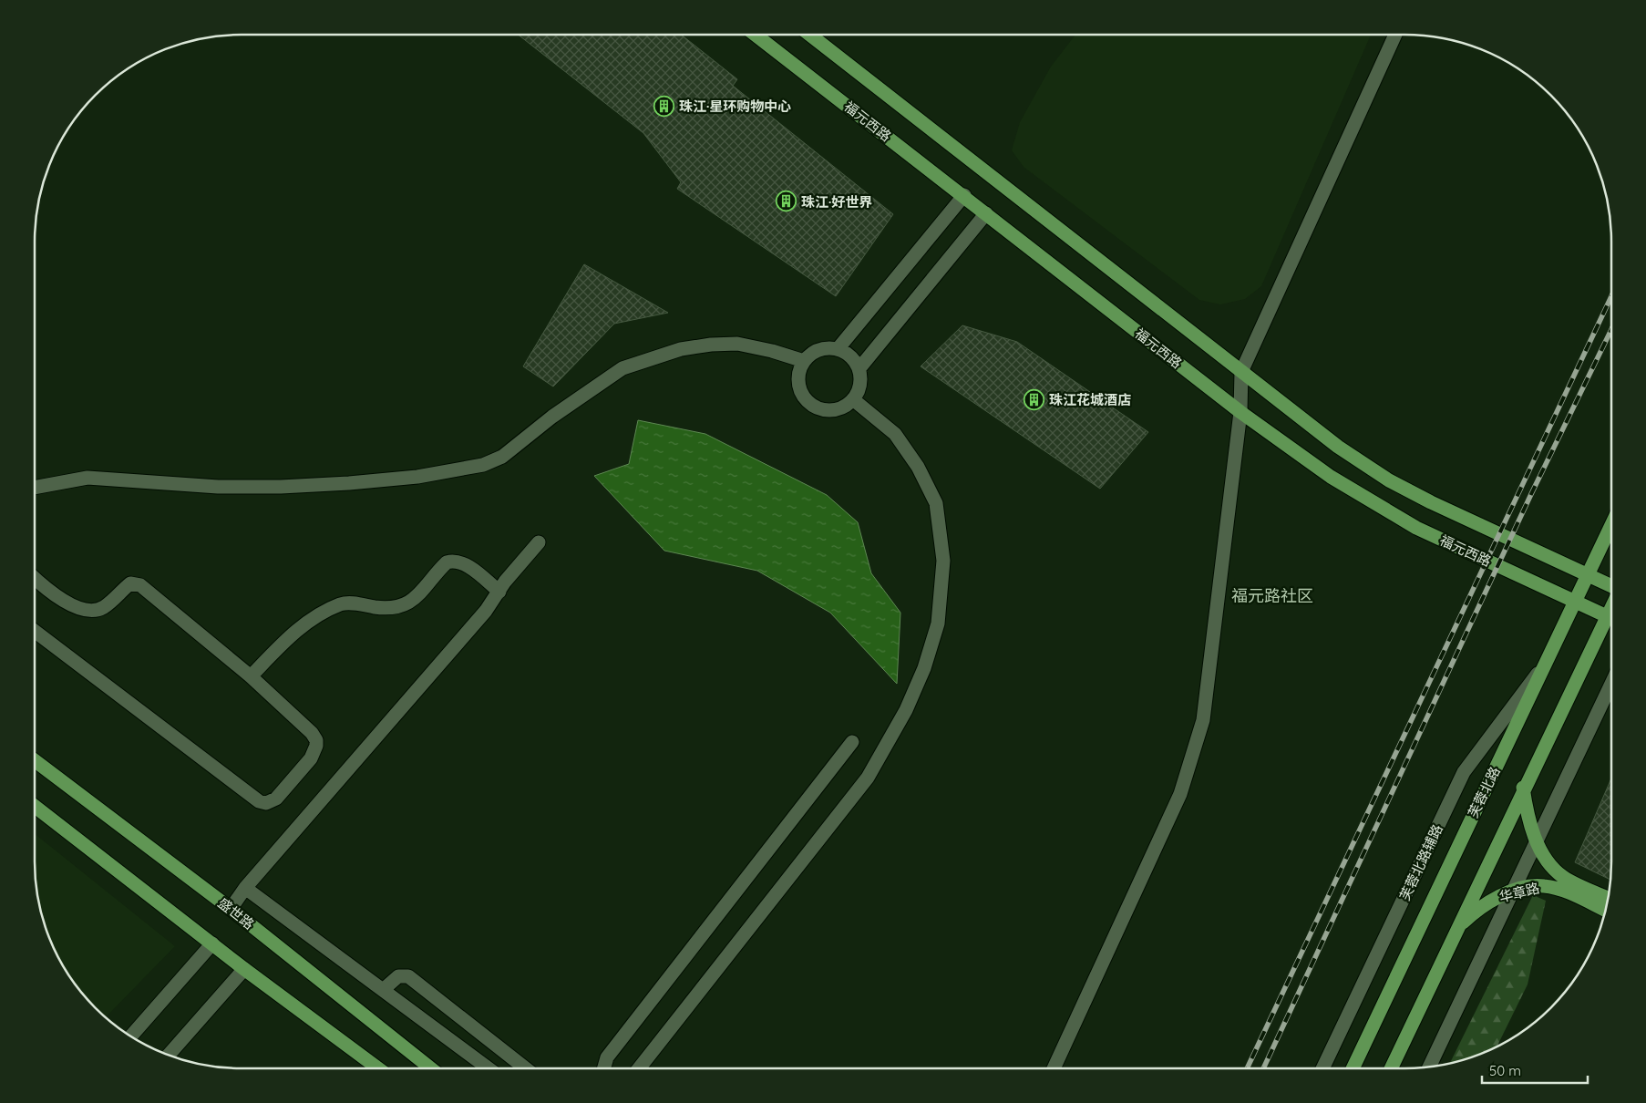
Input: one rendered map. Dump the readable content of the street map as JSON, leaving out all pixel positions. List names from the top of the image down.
{
  "streets": {
    "main road": [
      "福元西路",
      "芙蓉北路",
      "华章路",
      "盛世路"
    ],
    "street": ["芙蓉北路辅路"]
  },
  "crossings": [
    ["福元西路", "芙蓉北路"],
    ["芙蓉北路", "芙蓉北路辅路"]
  ],
  "districts": ["福元路社区"],
  "places": {
    "building": ["珠江·星环购物中心", "珠江·好世界", "珠江花城酒店"]
  },
  "scale_bar": "50 m"
}
